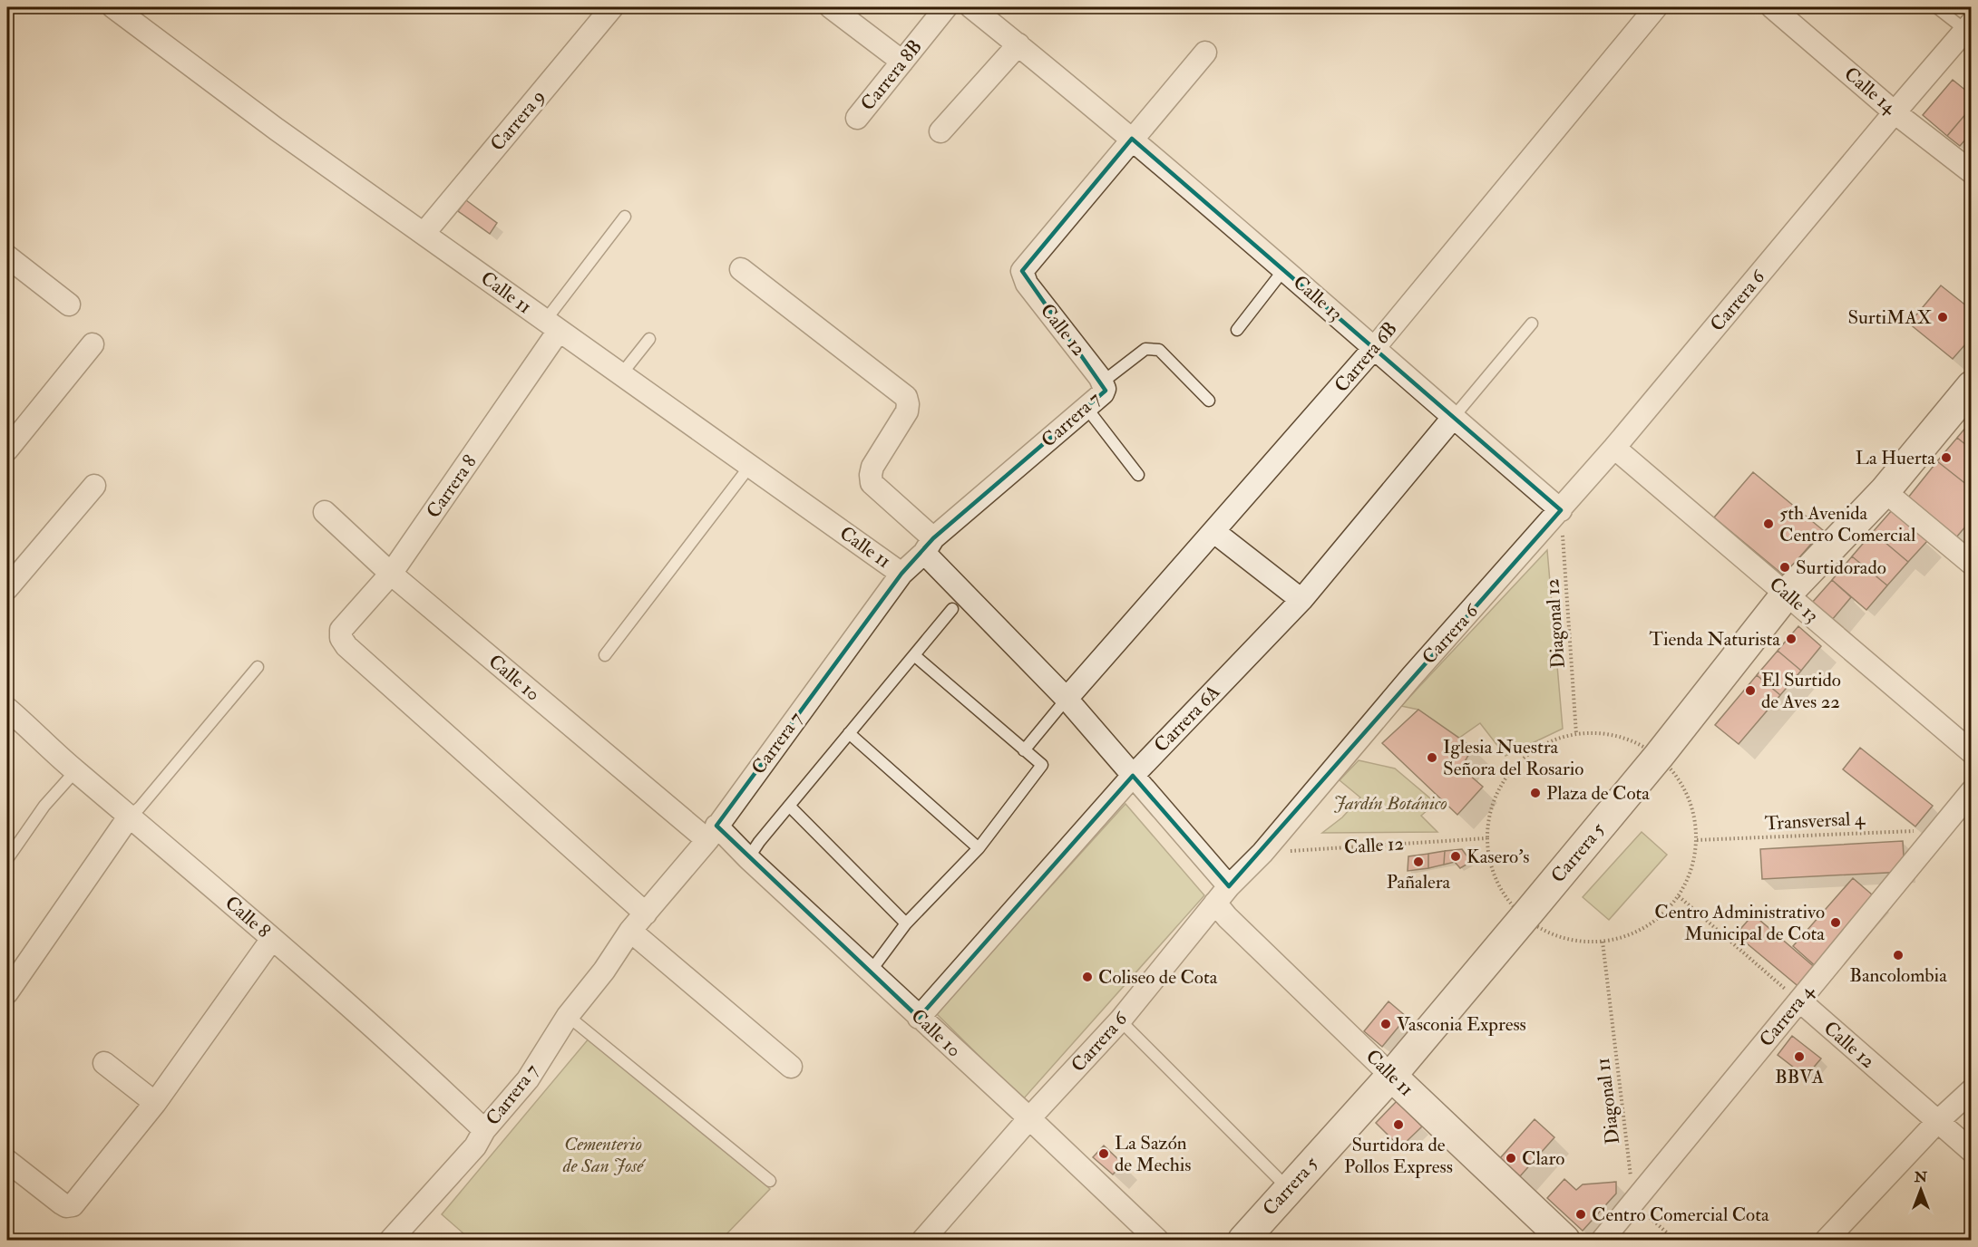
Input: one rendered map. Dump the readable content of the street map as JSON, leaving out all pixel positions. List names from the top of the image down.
{
  "streets": {
    "main road": ["Calle 11", "Carrera 5"],
    "street": [
      "Carrera 8B",
      "Calle 14",
      "Carrera 9",
      "Calle 13",
      "Carrera 6",
      "Calle 12",
      "Carrera 6B",
      "Carrera 7",
      "Carrera 8",
      "Calle 10",
      "Carrera 6A",
      "Calle 8",
      "Carrera 4"
    ],
    "path": ["Diagonal 12", "Transversal 4", "Diagonal 11"]
  },
  "crossings": [
    ["Calle 14", "Carrera 6"],
    ["Carrera 9", "Calle 11"],
    ["Calle 11", "Carrera 6"],
    ["Calle 11", "Carrera 6B"],
    ["Calle 11", "Carrera 7"],
    ["Calle 11", "Carrera 8"],
    ["Calle 11", "Carrera 6A"],
    ["Calle 11", "Carrera 5"],
    ["Calle 13", "Carrera 6"],
    ["Calle 13", "Calle 12"],
    ["Calle 13", "Carrera 6B"],
    ["Calle 13", "Diagonal 12"],
    ["Calle 13", "Carrera 6A"],
    ["Calle 13", "Carrera 5"],
    ["Carrera 6", "Calle 12"],
    ["Carrera 6", "Diagonal 12"],
    ["Carrera 6", "Calle 10"],
    ["Calle 12", "Carrera 7"],
    ["Calle 12", "Carrera 4"],
    ["Carrera 7", "Carrera 8"],
    ["Carrera 7", "Calle 10"],
    ["Carrera 7", "Calle 8"],
    ["Carrera 8", "Calle 10"],
    ["Calle 10", "Carrera 6A"],
    ["Transversal 4", "Carrera 4"],
    ["Carrera 4", "Diagonal 11"]
  ],
  "parks": ["Jardín Botánico", "Cementerio de San José"],
  "places": [
    "SurtiMAX",
    "La Huerta",
    "5th Avenida Centro Comercial",
    "Surtidorado",
    "Tienda Naturista",
    "El Surtido de Aves 22",
    "Iglesia Nuestra Señora del Rosario",
    "Plaza de Cota",
    "Kasero's",
    "Pañalera",
    "Centro Administrativo Municipal de Cota",
    "Bancolombia",
    "Coliseo de Cota",
    "Vasconia Express",
    "BBVA",
    "Surtidora de Pollos Express",
    "La Sazón de Mechis",
    "Claro",
    "Centro Comercial Cota"
  ],
  "north": "top"
}
